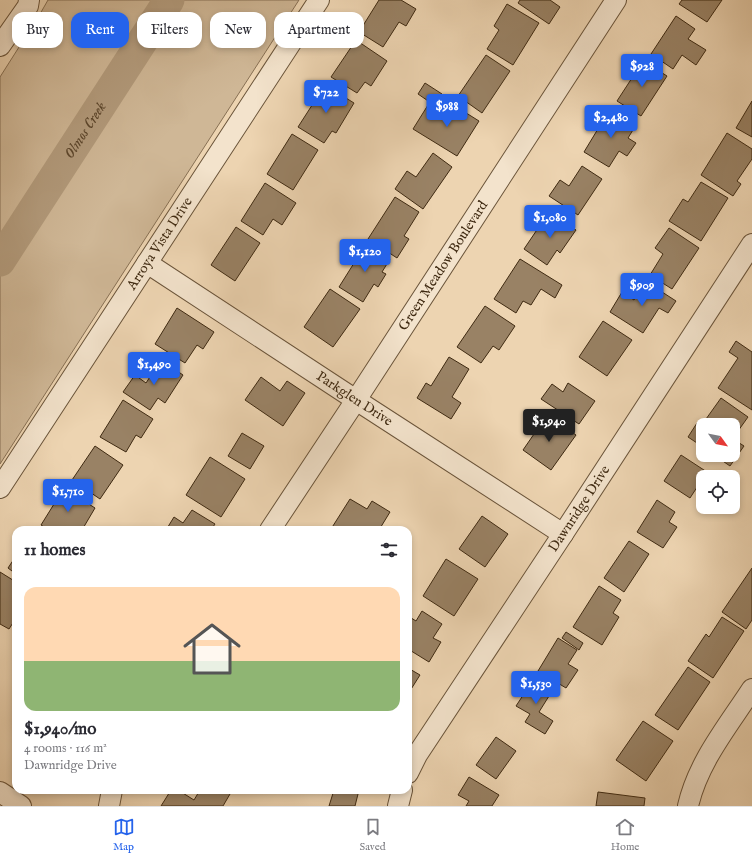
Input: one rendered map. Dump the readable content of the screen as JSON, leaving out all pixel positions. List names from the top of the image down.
{
  "streets": {
    "street": [
      "Arroya Vista Drive",
      "Green Meadow Boulevard",
      "Parkglen Drive",
      "Dawnridge Drive"
    ]
  },
  "crossings": [
    ["Arroya Vista Drive", "Parkglen Drive"],
    ["Green Meadow Boulevard", "Parkglen Drive"],
    ["Parkglen Drive", "Dawnridge Drive"]
  ],
  "water": ["Olmos Creek"],
  "north": "bottom right",
  "page": {
    "chip": [
      "Buy",
      "Rent",
      "Filters",
      "New",
      "Apartment"
    ],
    "price": [
      "$928",
      "$722",
      "$988",
      "$2,480",
      "$1,080",
      "$1,120",
      "$909",
      "$1,490",
      "$1,940",
      "$1,710",
      "$1,530"
    ],
    "heading": "11 homes",
    "list": [
      {
        "name": "$1,940/mo",
        "note": "4 rooms · 116 m² · Dawnridge Drive"
      }
    ],
    "tabs": ["Map", "Saved", "Home"]
  }
}
